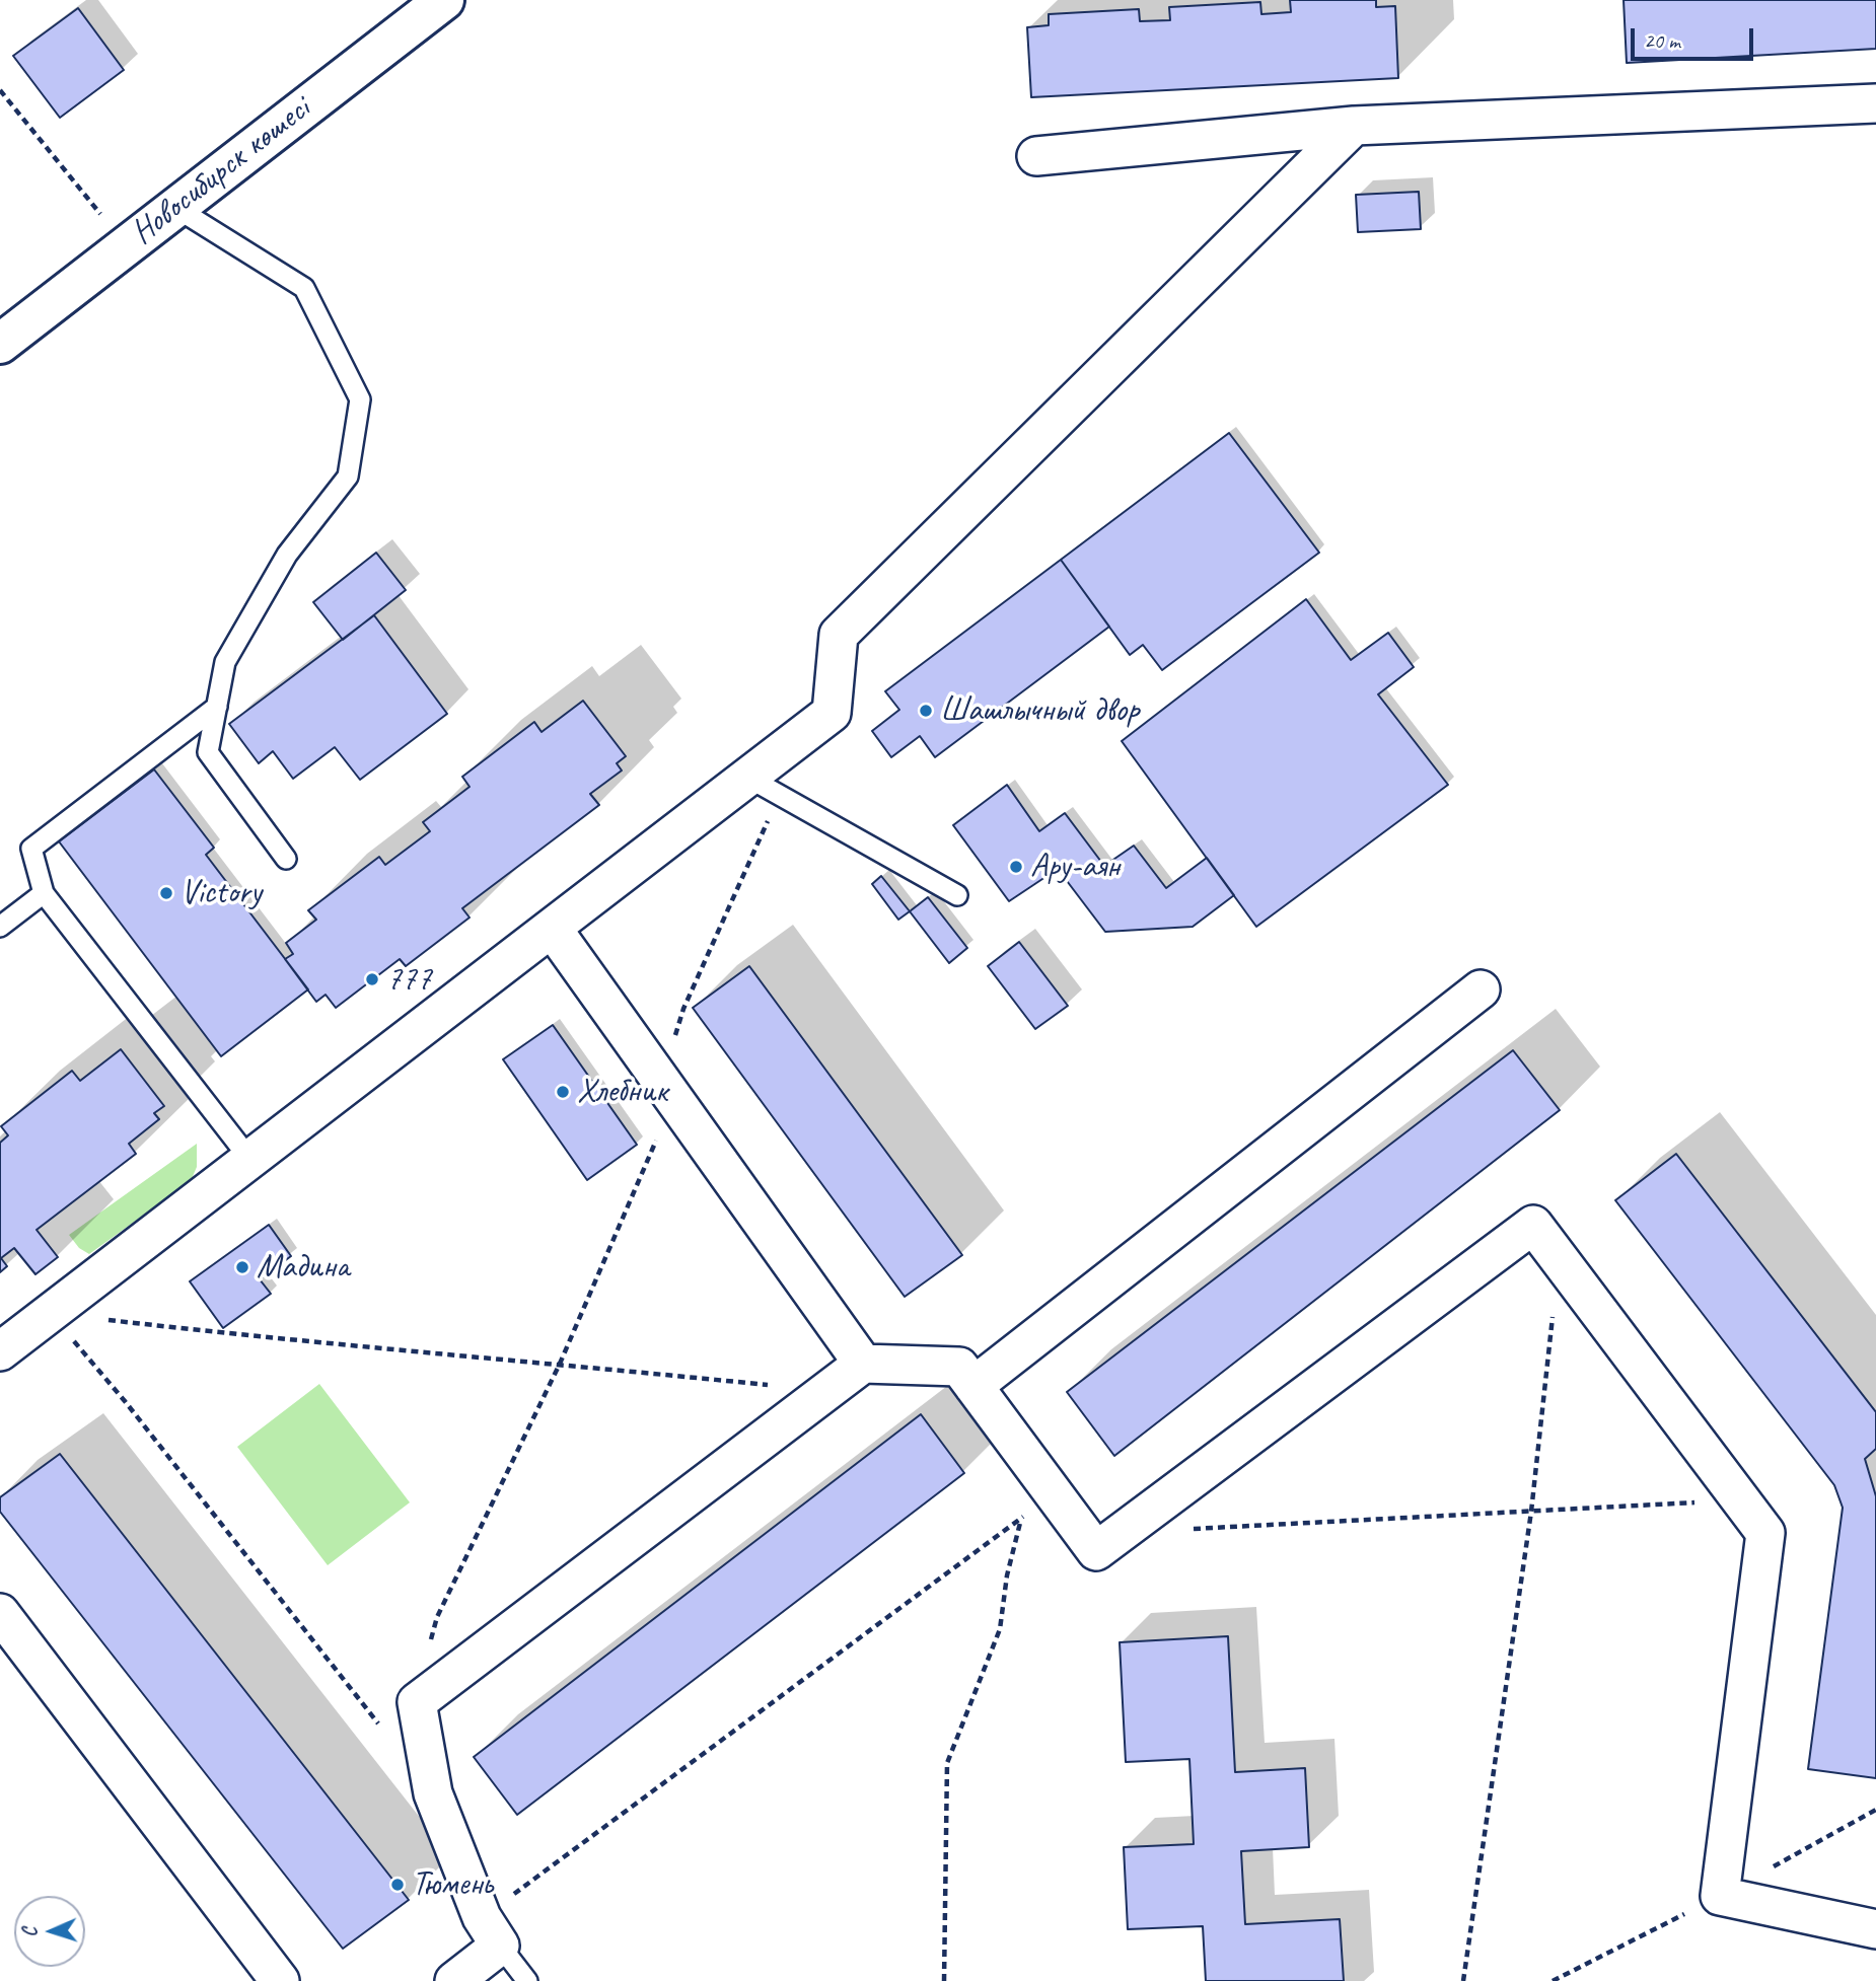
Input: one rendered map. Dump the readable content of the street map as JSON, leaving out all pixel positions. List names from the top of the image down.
{
  "streets": {
    "main road": ["Новосибирск көшесі"]
  },
  "places": [
    "Шашлычный двор",
    "Ару-аян",
    "Victory",
    "777",
    "Хлебник",
    "Мадина",
    "Тюмень"
  ],
  "scale_bar": "20 m",
  "north": "left"
}
